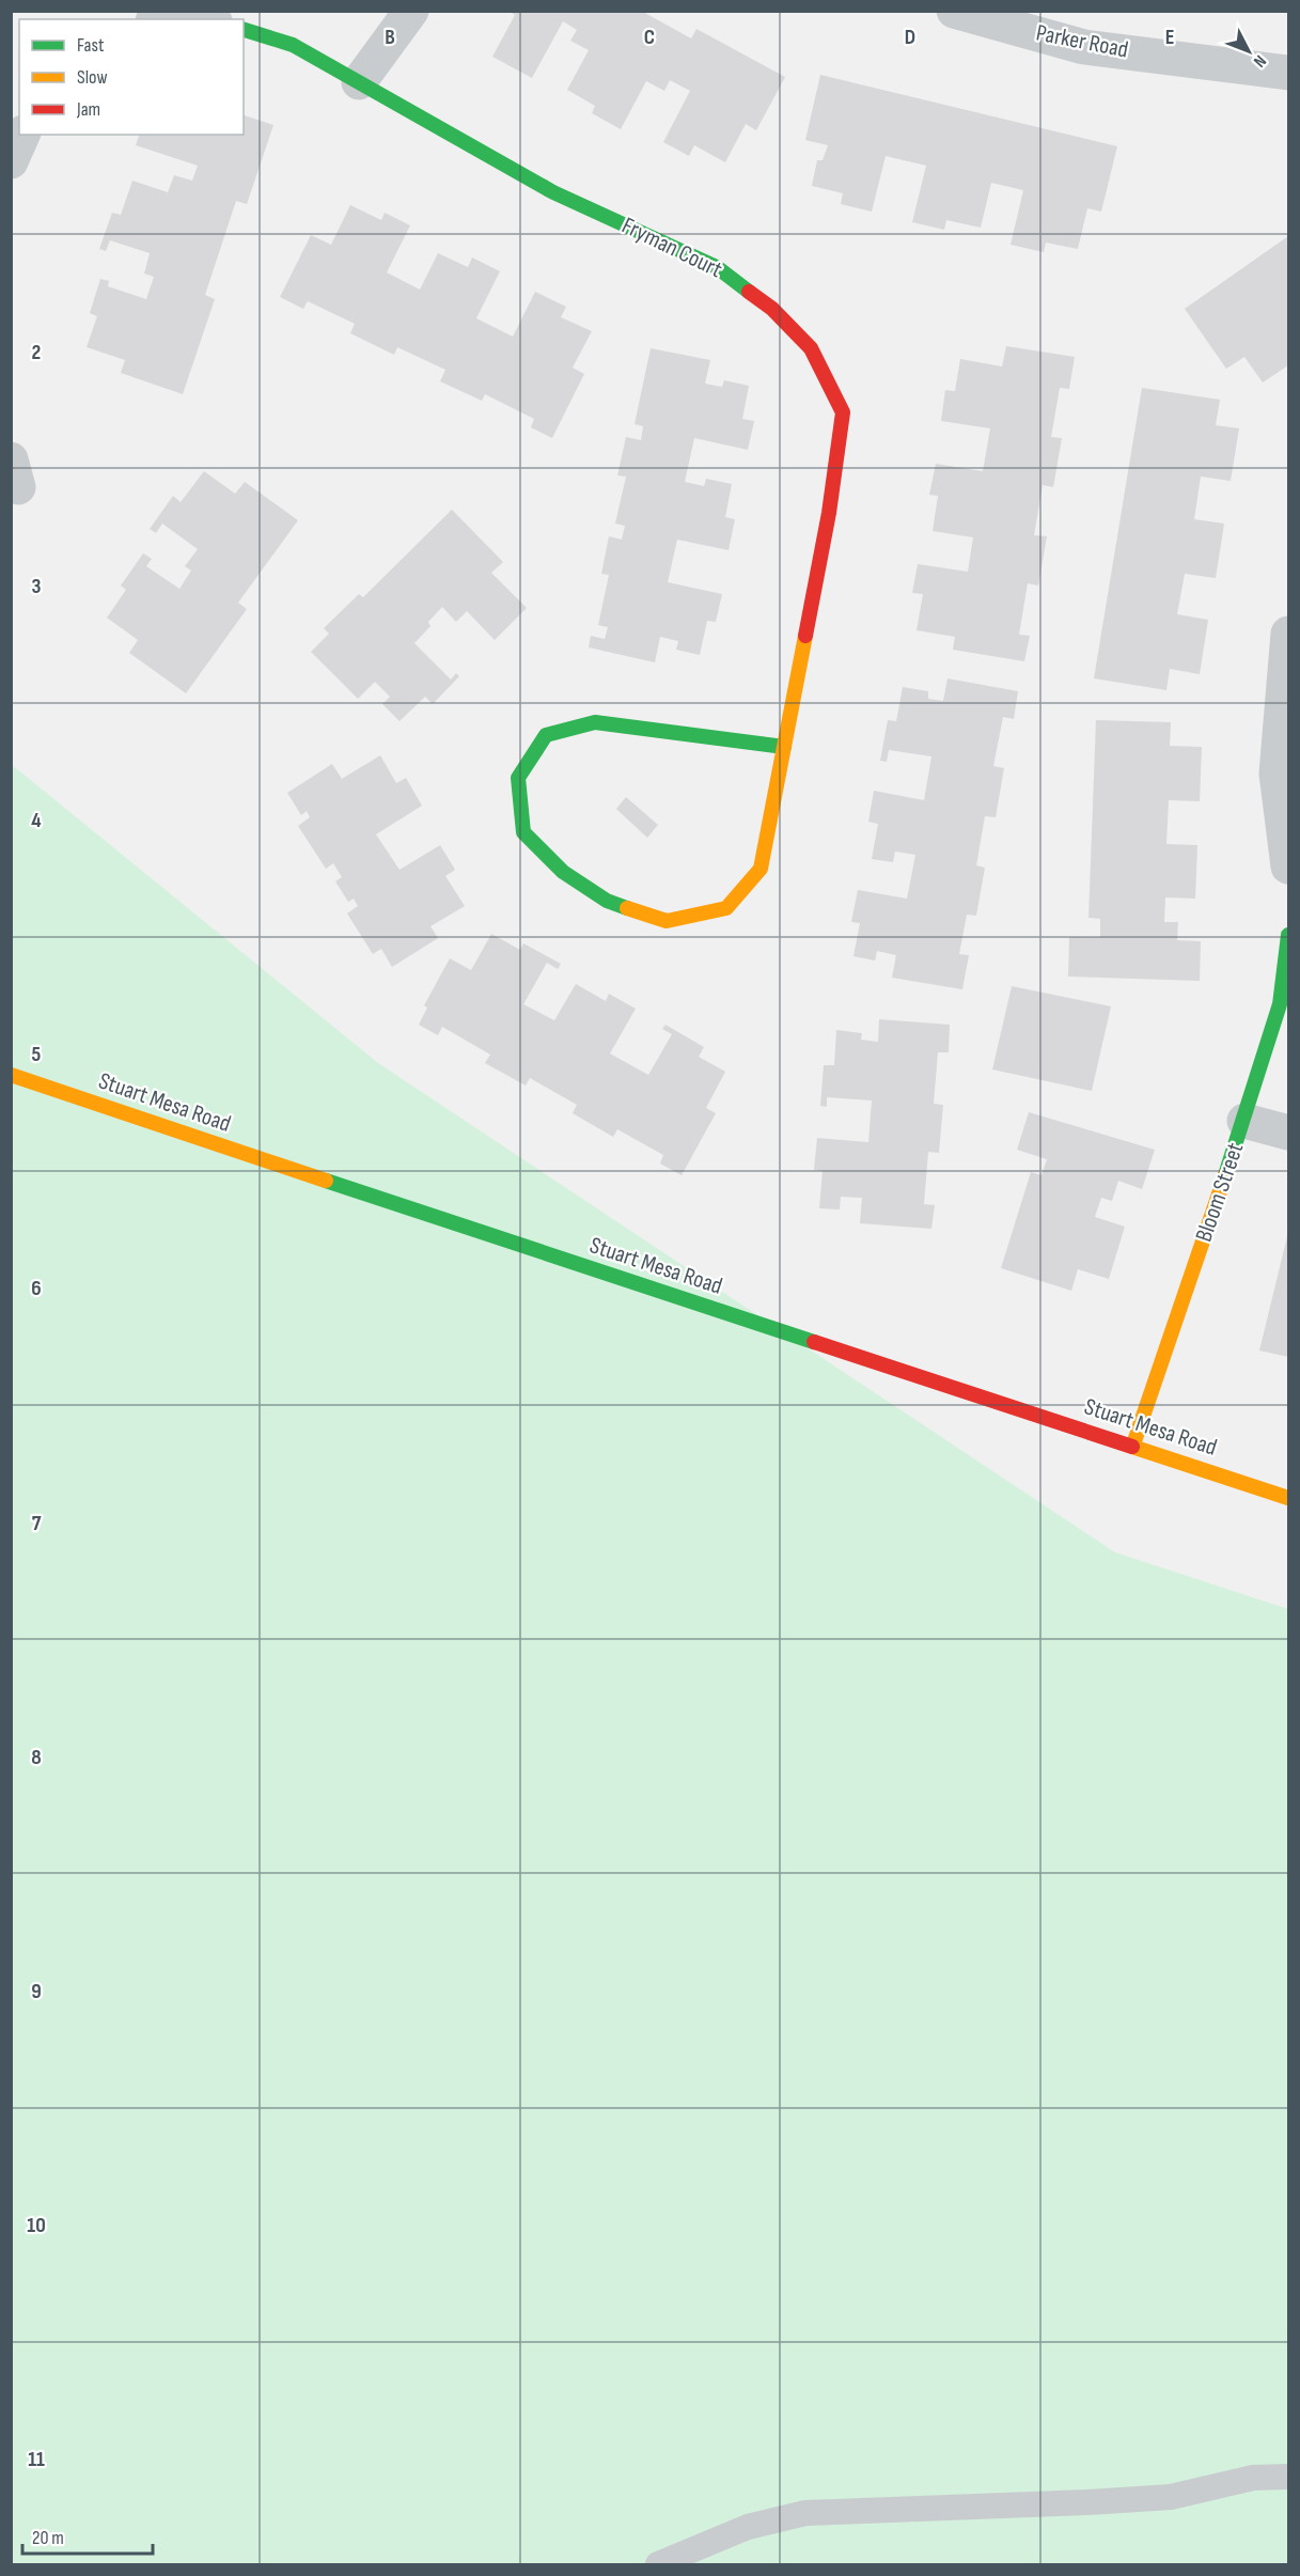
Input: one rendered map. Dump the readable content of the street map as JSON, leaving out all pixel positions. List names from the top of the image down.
{
  "streets": {
    "street": [
      "Parker Road",
      "Fryman Court",
      "Stuart Mesa Road",
      "Bloom Street"
    ]
  },
  "crossings": [
    ["Stuart Mesa Road", "Bloom Street"]
  ],
  "legend": ["Fast", "Slow", "Jam"],
  "scale_bar": "20 m",
  "north": "bottom right",
  "grid": {
    "columns": [
      "B",
      "C",
      "D",
      "E"
    ],
    "rows": [
      "2",
      "3",
      "4",
      "5",
      "6",
      "7",
      "8",
      "9",
      "10",
      "11"
    ]
  }
}
